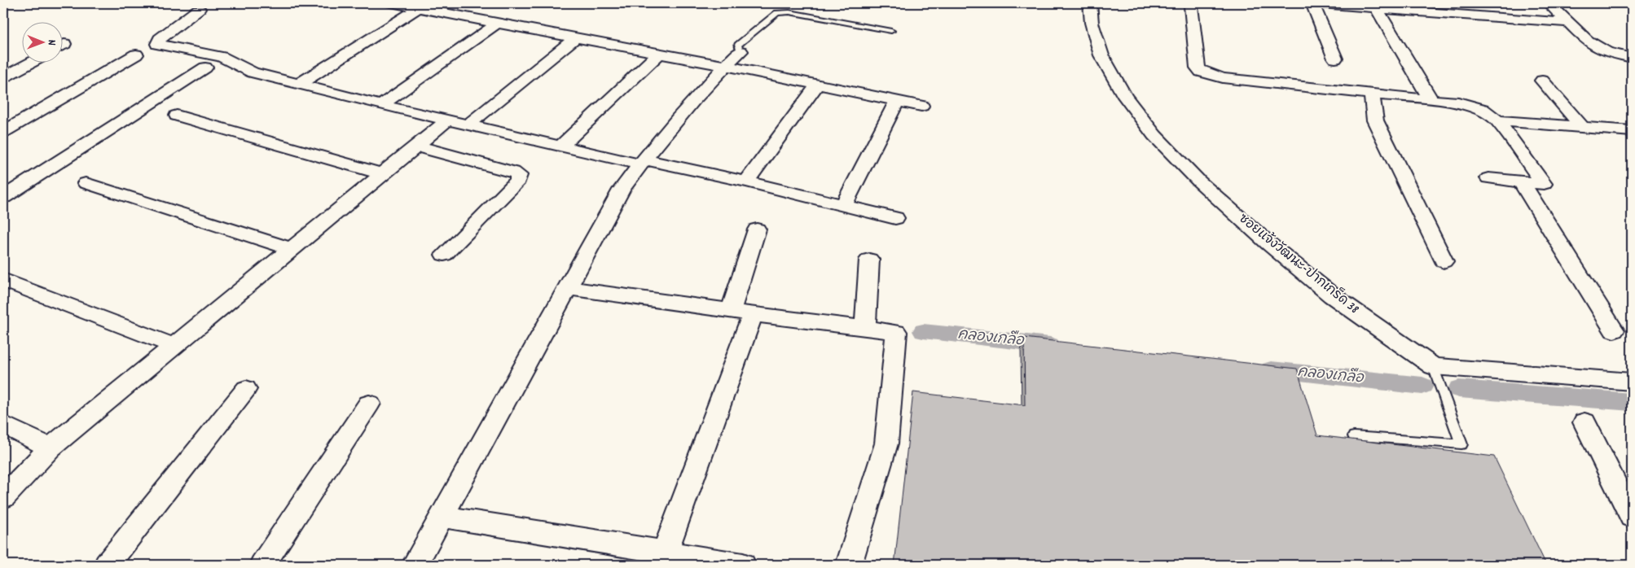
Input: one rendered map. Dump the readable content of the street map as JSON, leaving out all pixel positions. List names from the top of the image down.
{
  "streets": {
    "street": ["ซอยแจ้งวัฒนะ-ปากเกร็ด 38"]
  },
  "water": ["คลองเกลือ"],
  "north": "right"
}
